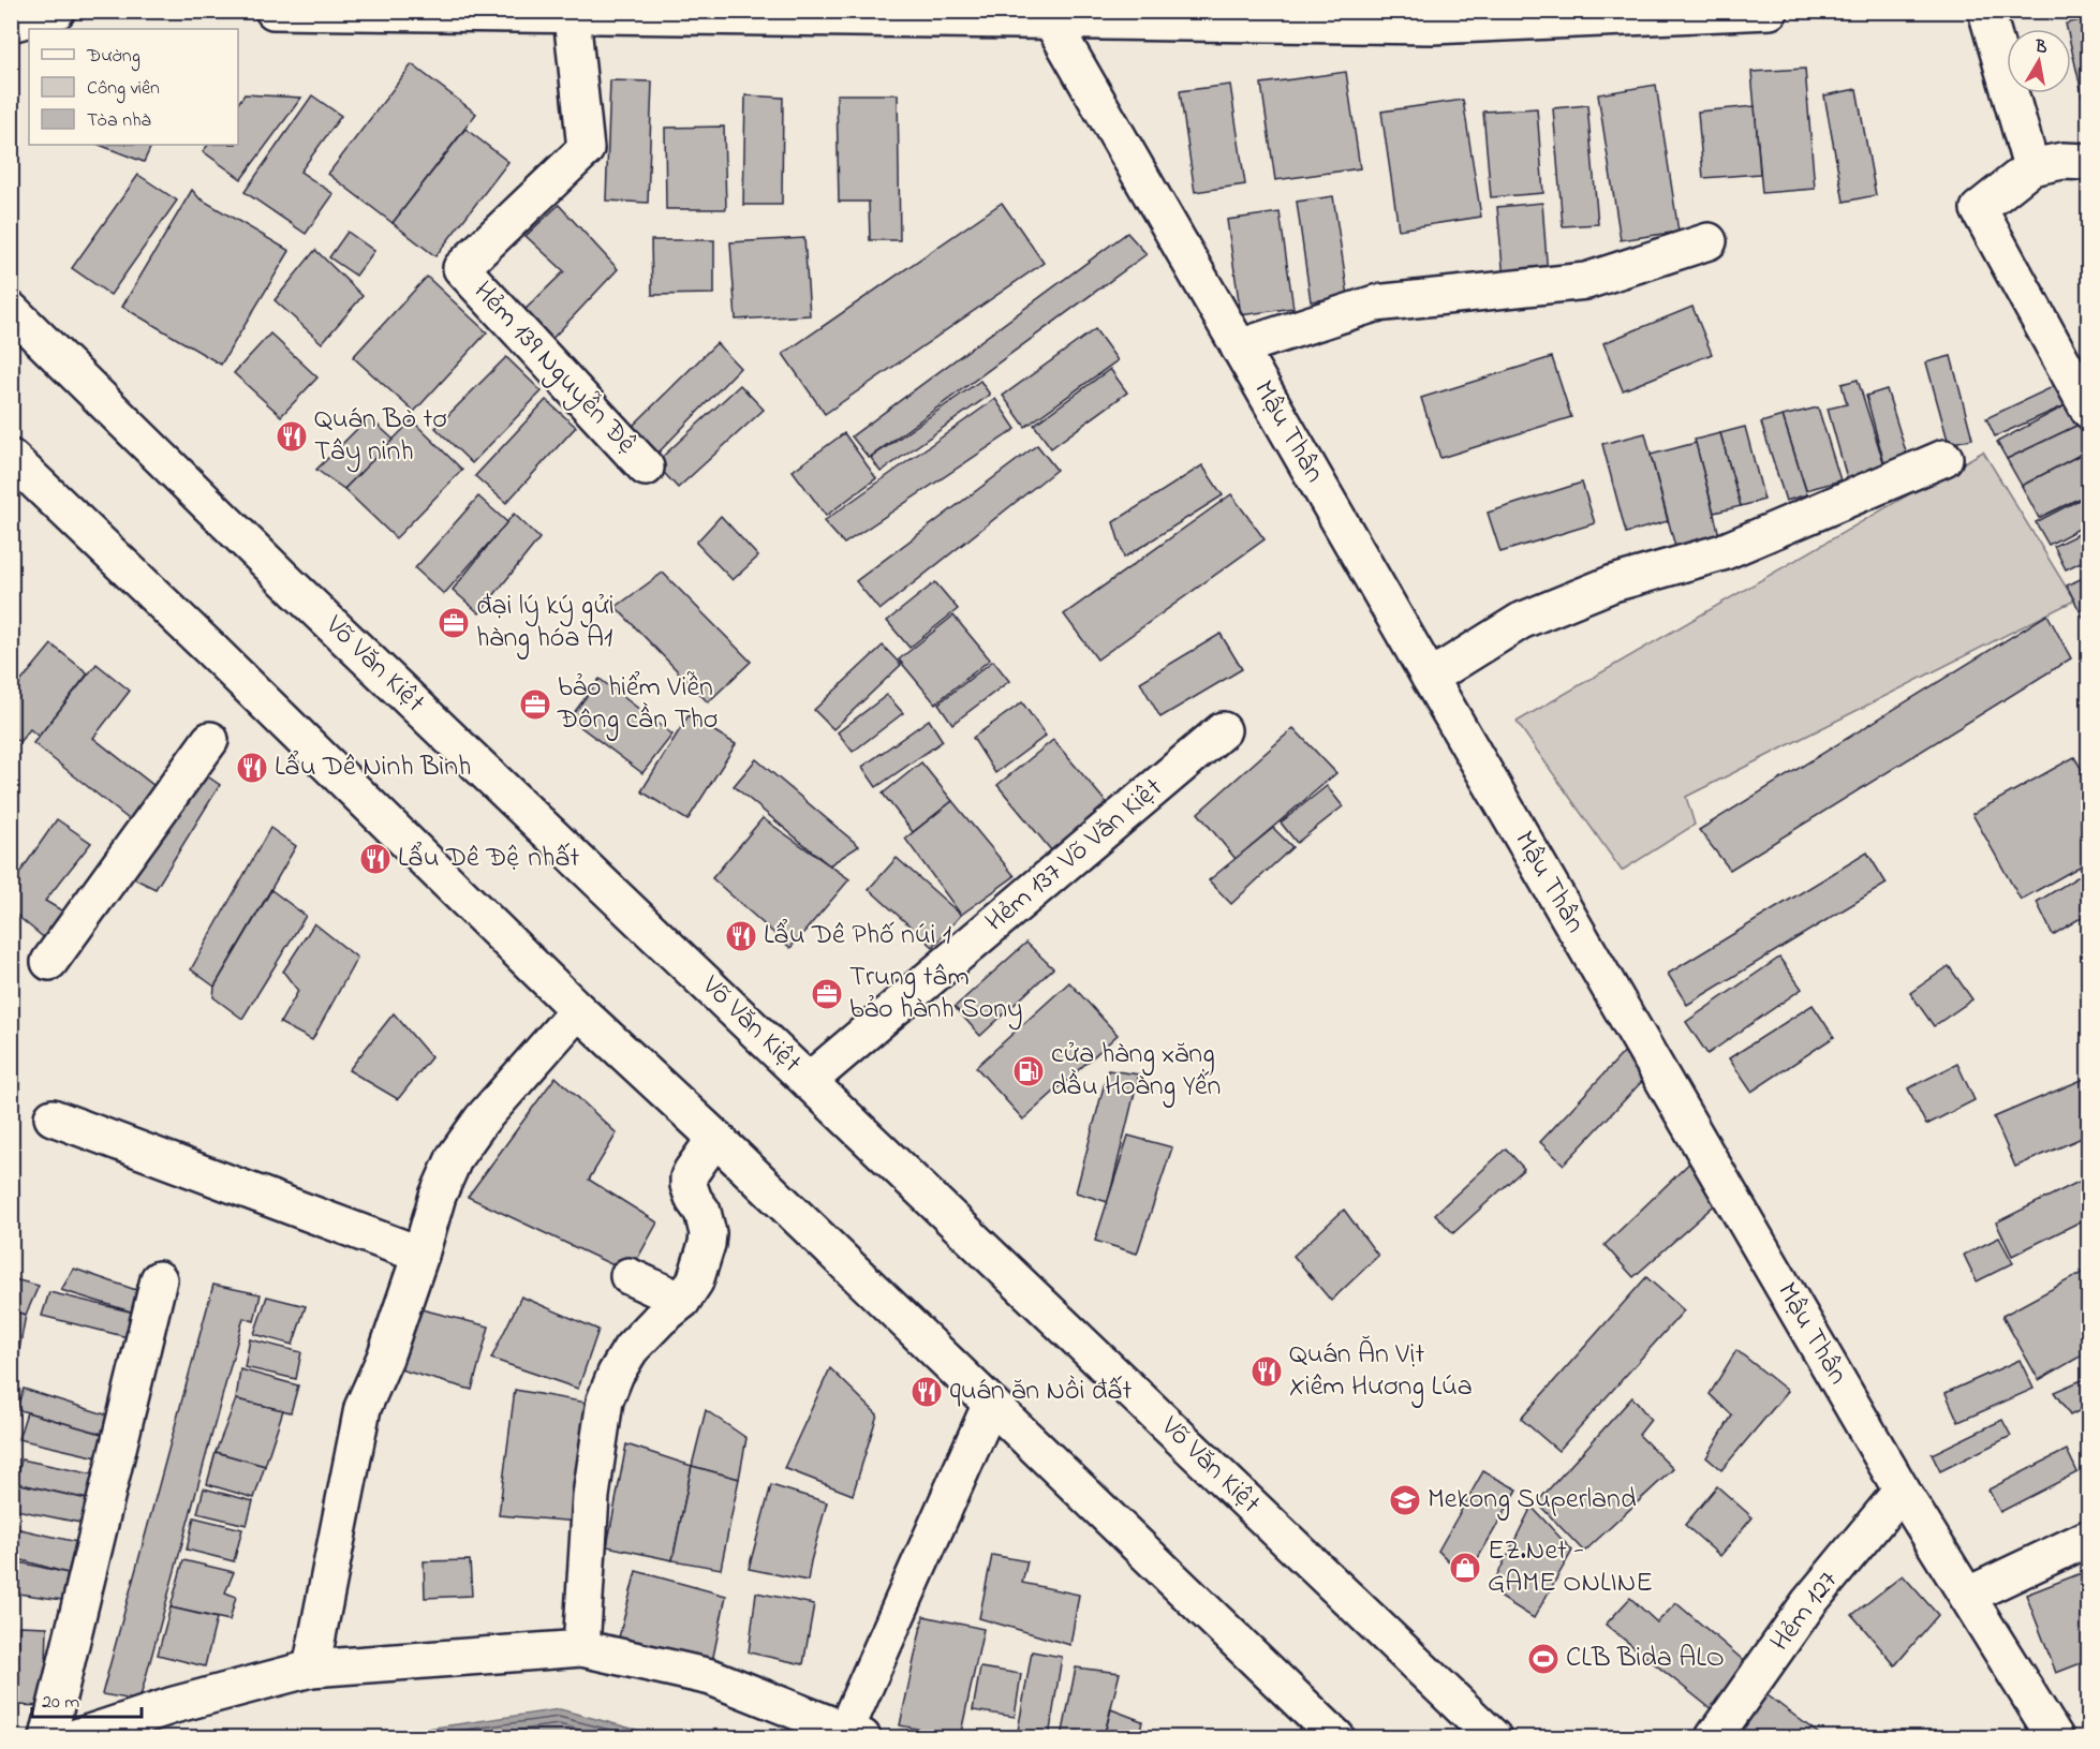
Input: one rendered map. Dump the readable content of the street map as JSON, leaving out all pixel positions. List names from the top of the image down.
{
  "streets": {
    "street": [
      "Hẻm 139 Nguyễn Đệ",
      "Mậu Thân",
      "Võ Văn Kiệt",
      "Hẻm 137 Võ Văn Kiệt",
      "Hẻm 127"
    ]
  },
  "crossings": [
    ["Mậu Thân", "Hẻm 127"],
    ["Võ Văn Kiệt", "Hẻm 137 Võ Văn Kiệt"]
  ],
  "places": {
    "restaurant": [
      "Quán Bò tơ Tây ninh",
      "Lẩu Dê Ninh Bình",
      "Lẩu Dê Đệ nhất",
      "Lẩu Dê Phố núi 1",
      "Quán Ăn Vịt Xiêm Hương Lúa",
      "quán ăn Nồi đất"
    ],
    "office": ["đại lý ký gửi hàng hóa A1", "bảo hiểm Viễn Đông cần Thơ", "Trung tâm bảo hành Sony"],
    "fuel station": ["cửa hàng xăng dầu Hoàng Yến"],
    "school or university": ["Mekong Superland"],
    "shop": ["EZ.Net - GAME ONLINE"],
    "sports": ["CLB Bida ALO"]
  },
  "legend": ["Đường", "Công viên", "Tòa nhà"],
  "scale_bar": "20 m",
  "north": "top"
}
